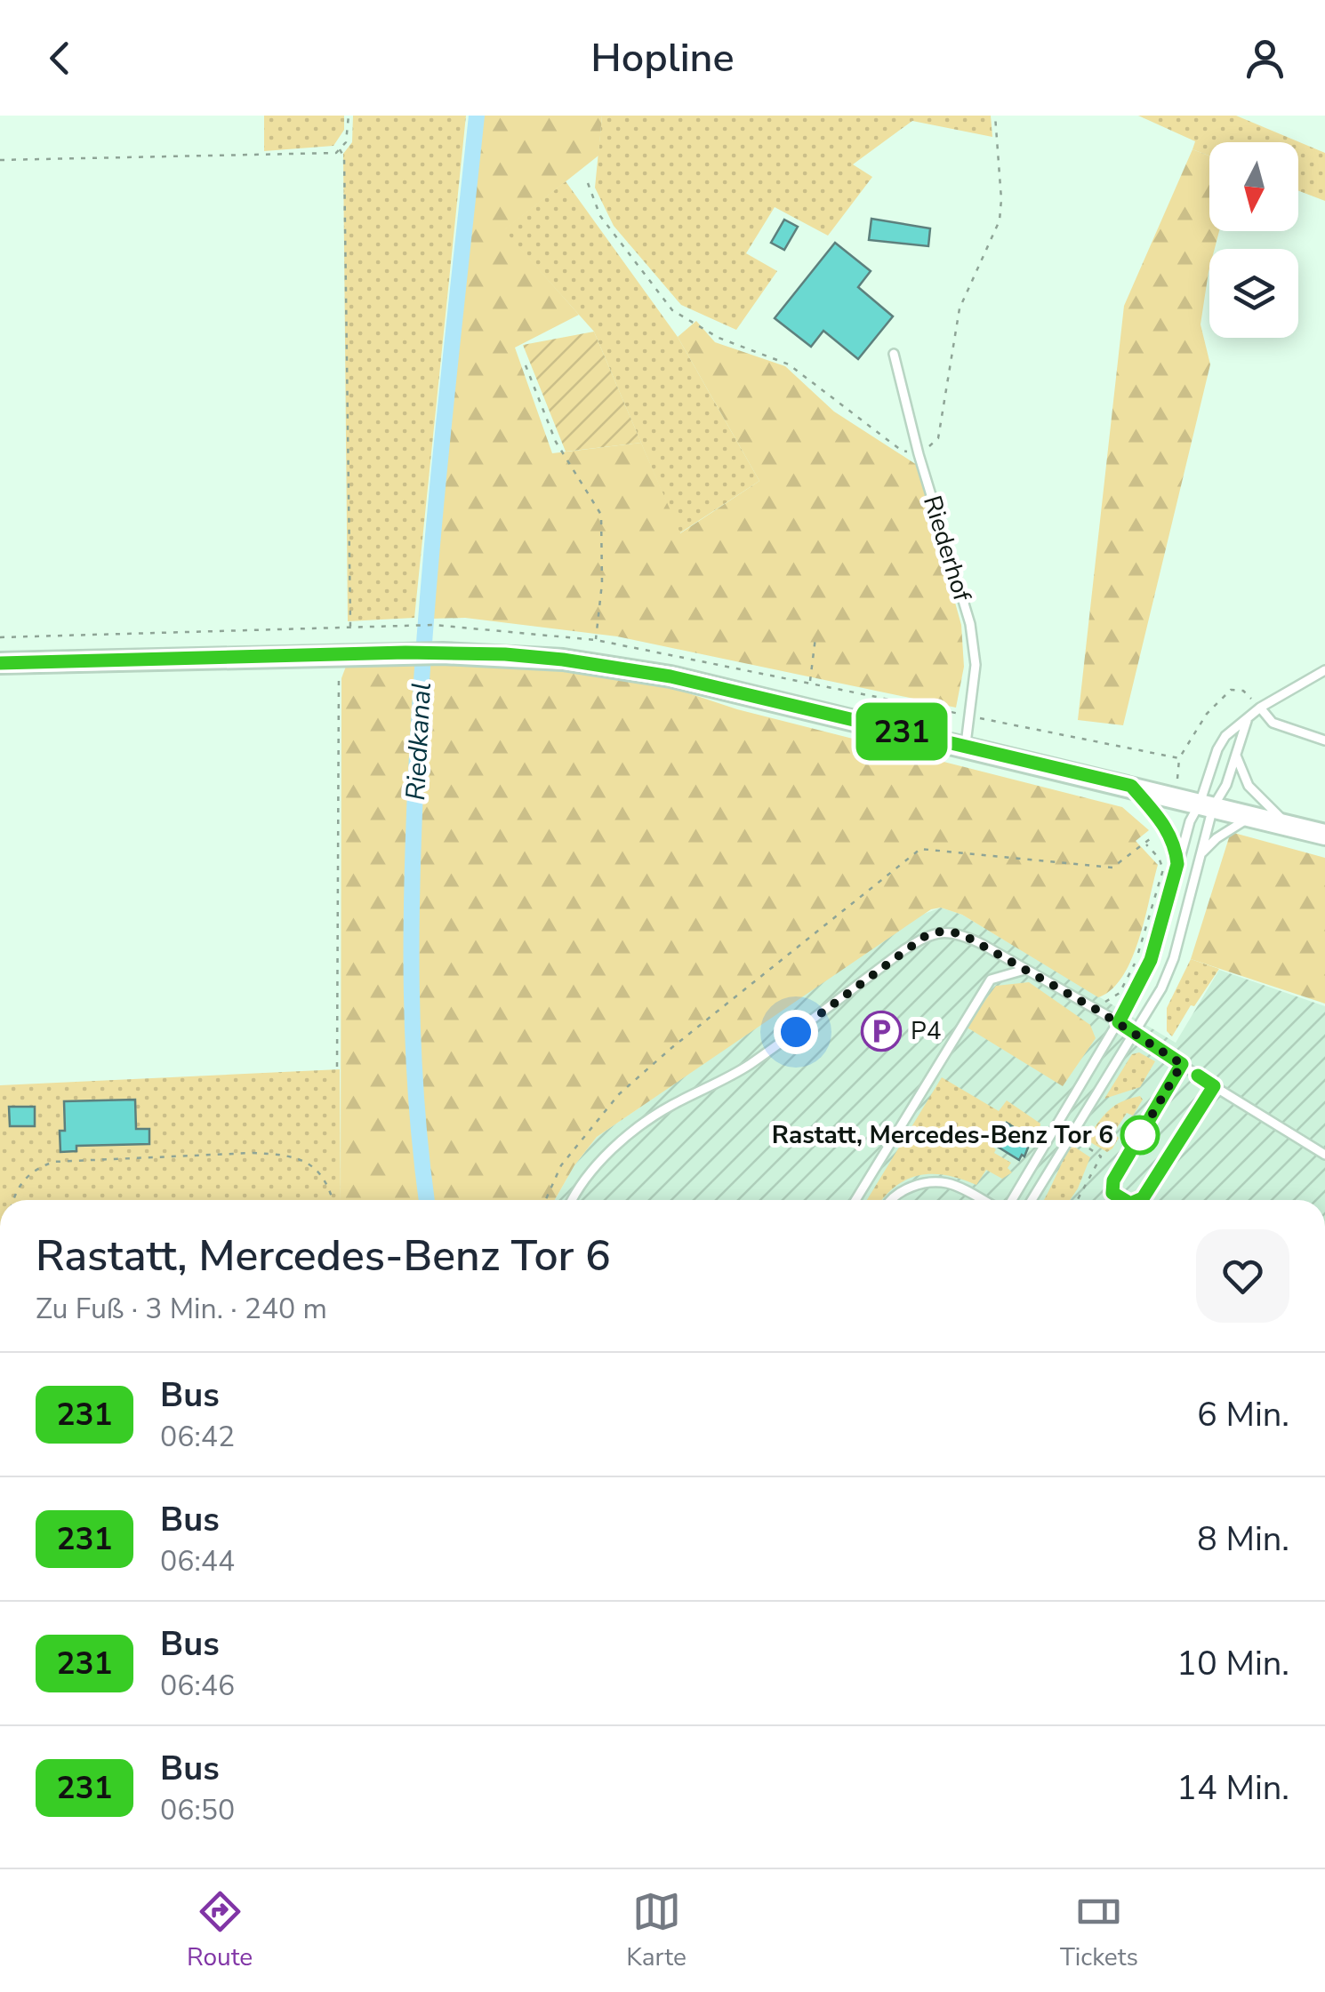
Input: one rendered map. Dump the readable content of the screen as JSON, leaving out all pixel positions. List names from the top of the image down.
{
  "streets": {
    "lane": ["Riederhof"]
  },
  "water": ["Riedkanal"],
  "places": {
    "parking": ["P4"],
    "other": ["Rastatt, Mercedes-Benz Tor 6"]
  },
  "lines": ["bus line 231"],
  "north": "bottom",
  "page": {
    "header": "Hopline",
    "on_map": "231",
    "heading": ["Rastatt, Mercedes-Benz Tor 6", "Zu Fuß · 3 Min. · 240 m"],
    "list": [
      {
        "mark": "231",
        "name": "Bus",
        "note": "06:42",
        "value": "6 Min."
      },
      {
        "mark": "231",
        "name": "Bus",
        "note": "06:44",
        "value": "8 Min."
      },
      {
        "mark": "231",
        "name": "Bus",
        "note": "06:46",
        "value": "10 Min."
      },
      {
        "mark": "231",
        "name": "Bus",
        "note": "06:50",
        "value": "14 Min."
      }
    ],
    "tabs": ["Route", "Karte", "Tickets"]
  }
}
